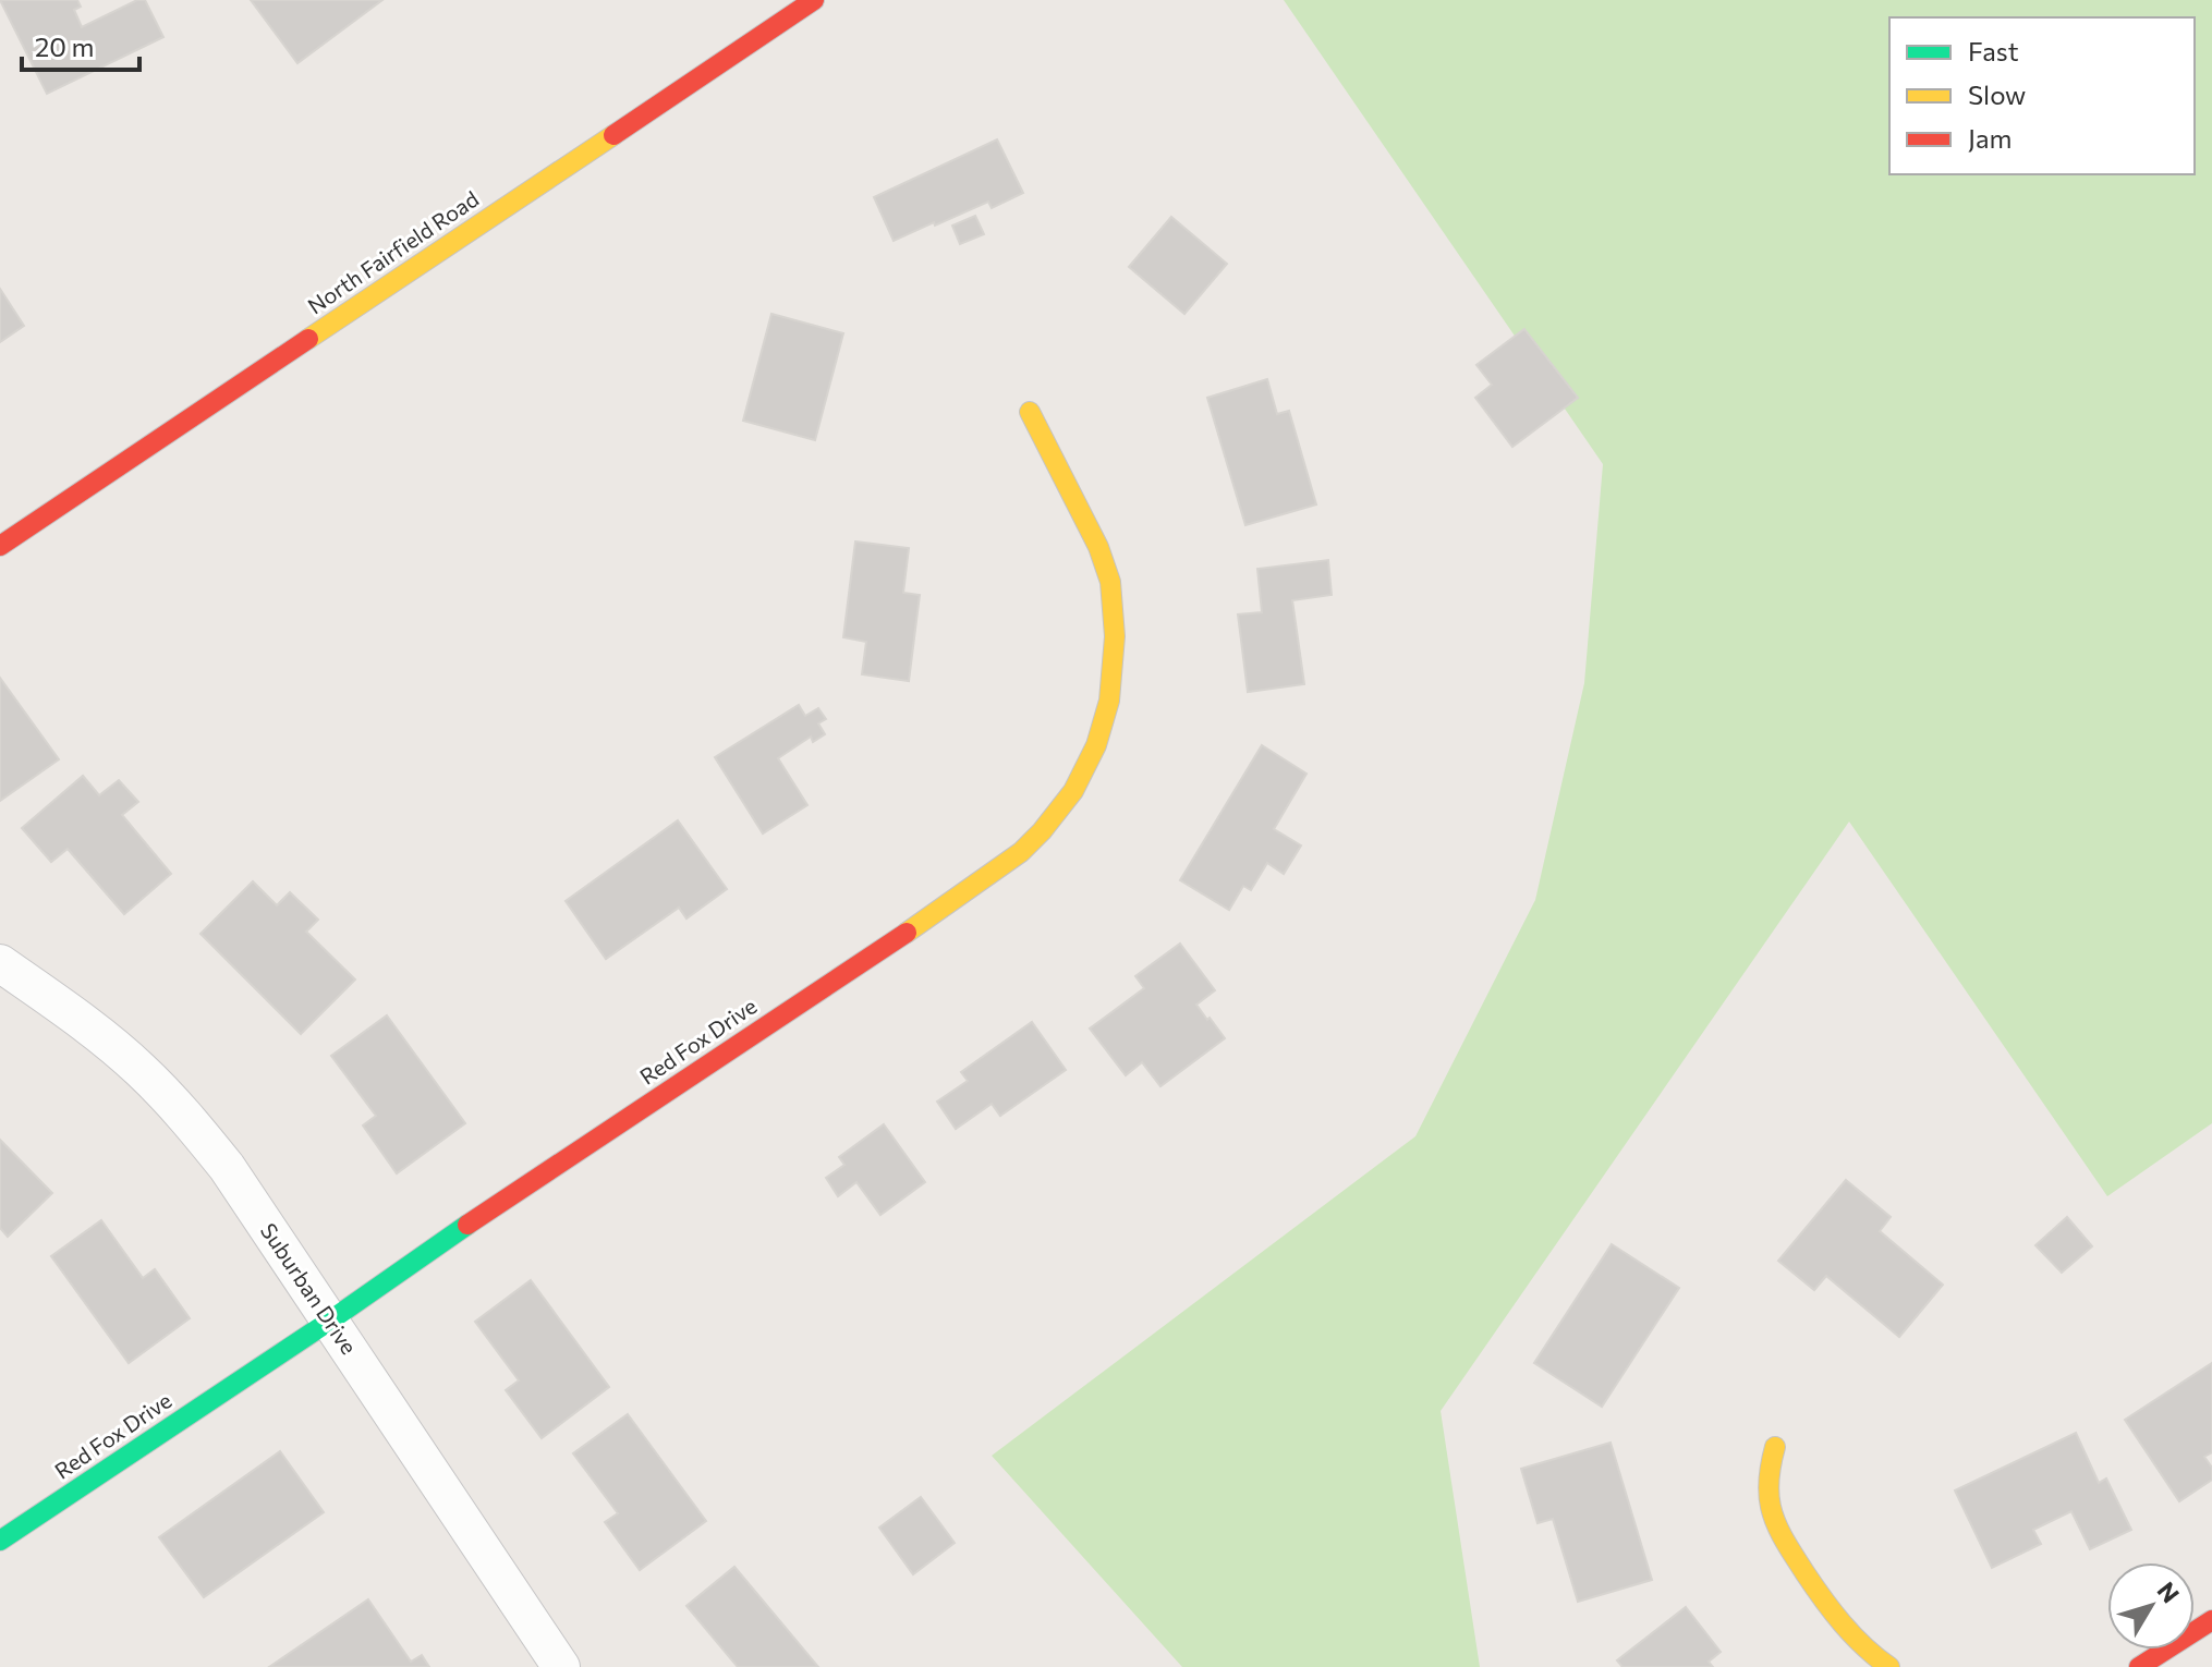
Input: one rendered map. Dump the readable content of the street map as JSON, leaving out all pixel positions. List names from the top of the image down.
{
  "streets": {
    "street": ["North Fairfield Road", "Red Fox Drive", "Suburban Drive"]
  },
  "crossings": [
    ["Red Fox Drive", "Suburban Drive"]
  ],
  "legend": ["Fast", "Slow", "Jam"],
  "scale_bar": "20 m",
  "north": "top right"
}
